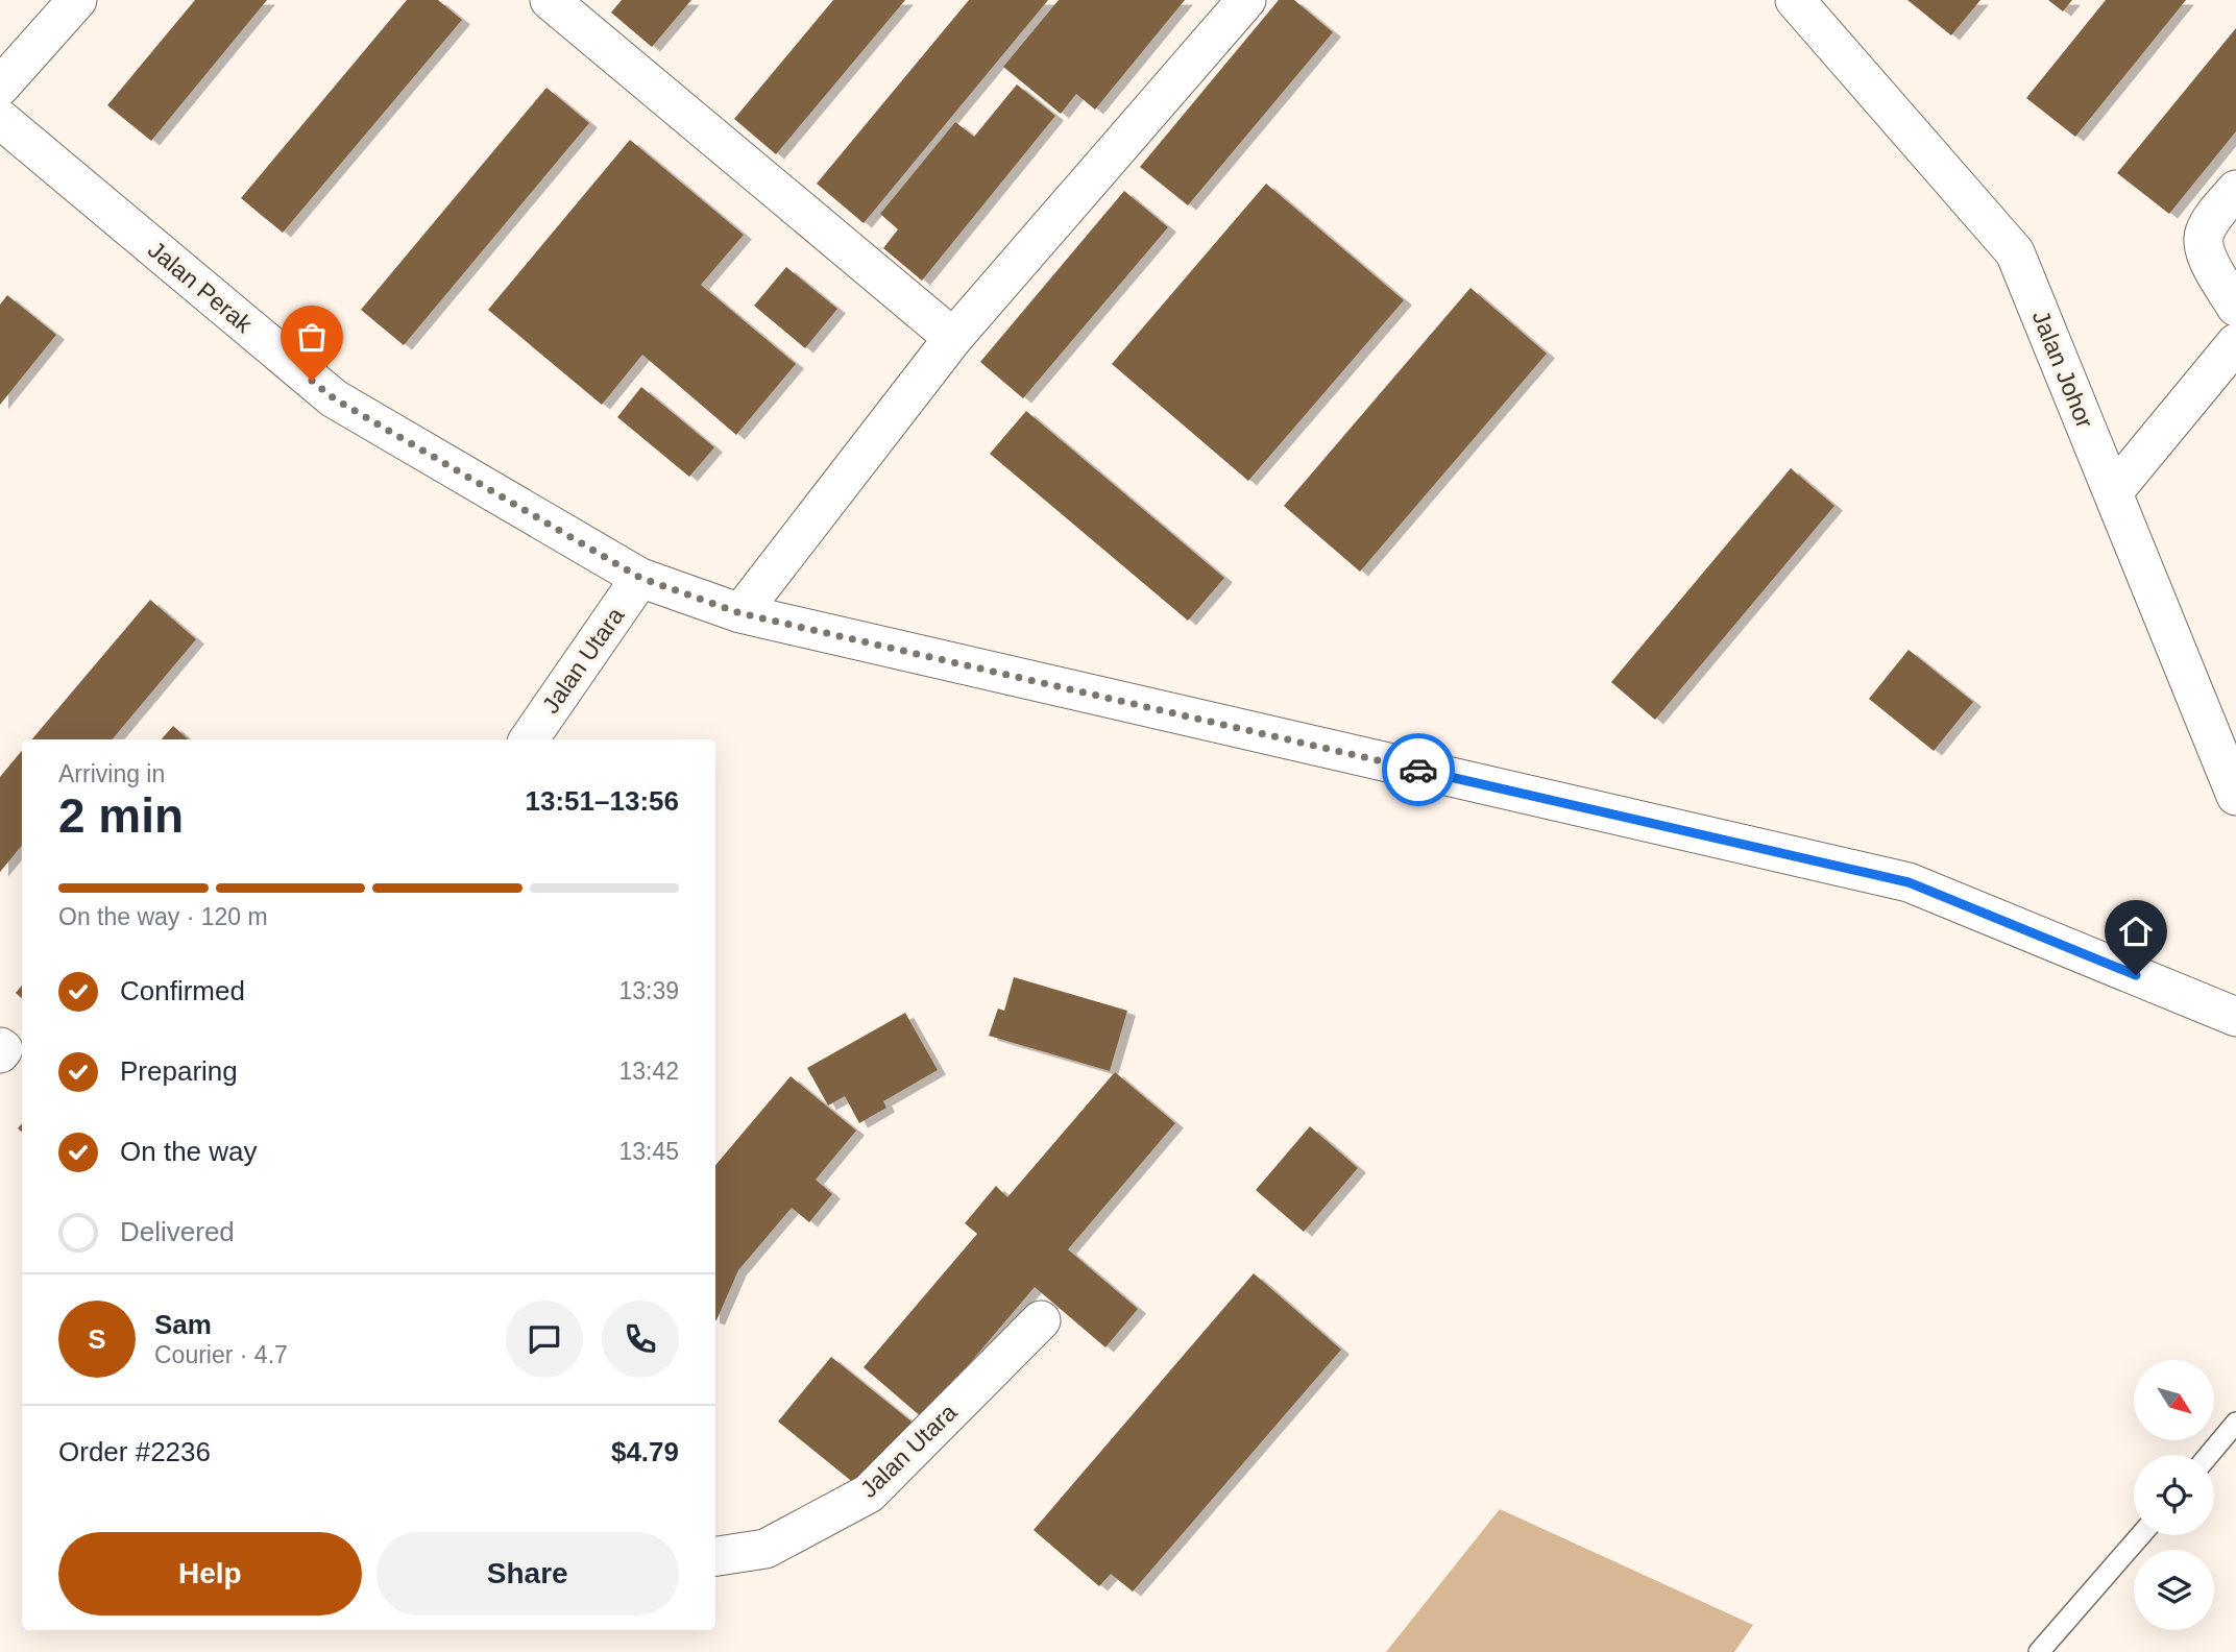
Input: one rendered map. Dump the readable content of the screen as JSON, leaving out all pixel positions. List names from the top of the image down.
{
  "streets": {
    "street": ["Jalan Perak", "Jalan Johor", "Jalan Utara"]
  },
  "crossings": [
    ["Jalan Perak", "Jalan Utara"]
  ],
  "north": "bottom right",
  "page": {
    "heading": ["2 min", "Arriving in", "13:51–13:56"],
    "panel": [
      "Sam",
      "Courier · 4.7",
      "Order #2236",
      "$4.79"
    ],
    "bar": "On the way · 120 m",
    "list": [
      ["Confirmed", "13:39"],
      ["Preparing", "13:42"],
      ["On the way", "13:45"],
      "Delivered"
    ],
    "round": "S",
    "buttons": ["Help", "Share"]
  }
}
